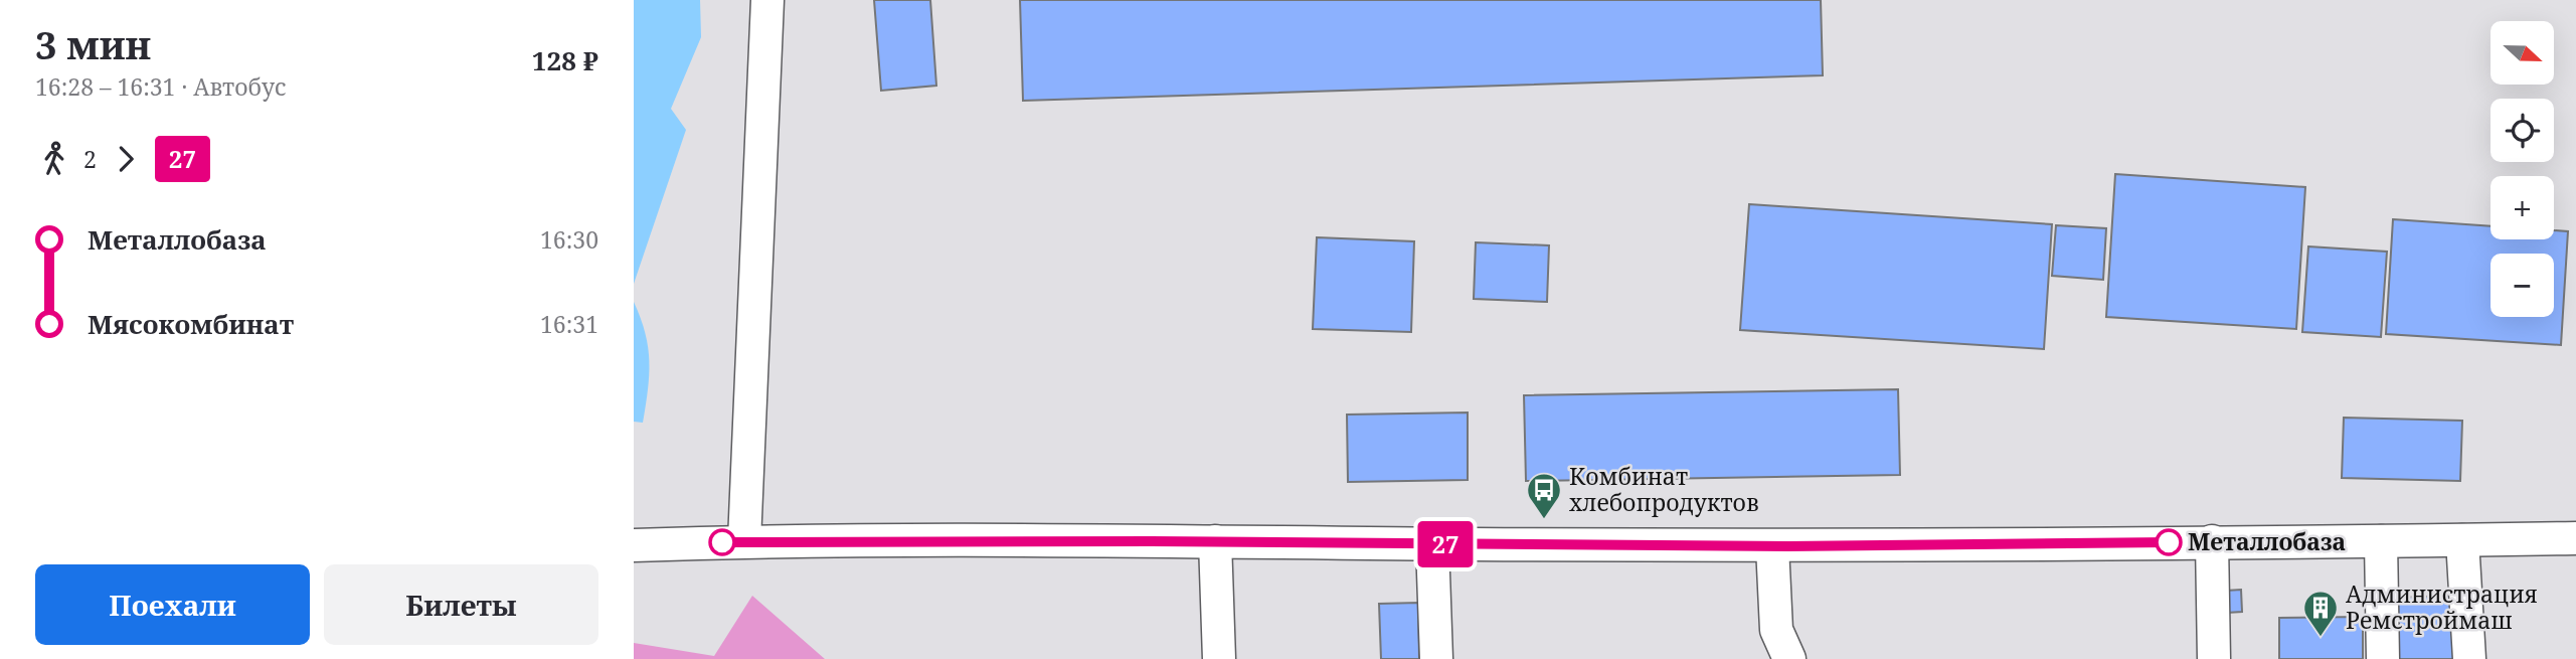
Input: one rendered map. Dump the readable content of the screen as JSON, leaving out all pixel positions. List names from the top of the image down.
{
  "places": {
    "bus stop": ["Комбинат хлебопродуктов"],
    "other": ["Металлобаза"],
    "building": ["Администрация Ремстроймаш"]
  },
  "lines": ["bus line 27"],
  "north": "right",
  "page": {
    "heading": ["3 мин", "16:28 – 16:31 · Автобус", "128 ₽"],
    "on_map": "27",
    "map_buttons": ["+", "−"],
    "legs": ["2", "27"],
    "list": [
      {
        "name": "Металлобаза",
        "value": "16:30"
      },
      {
        "name": "Мясокомбинат",
        "value": "16:31"
      }
    ],
    "buttons": ["Поехали", "Билеты"]
  }
}
